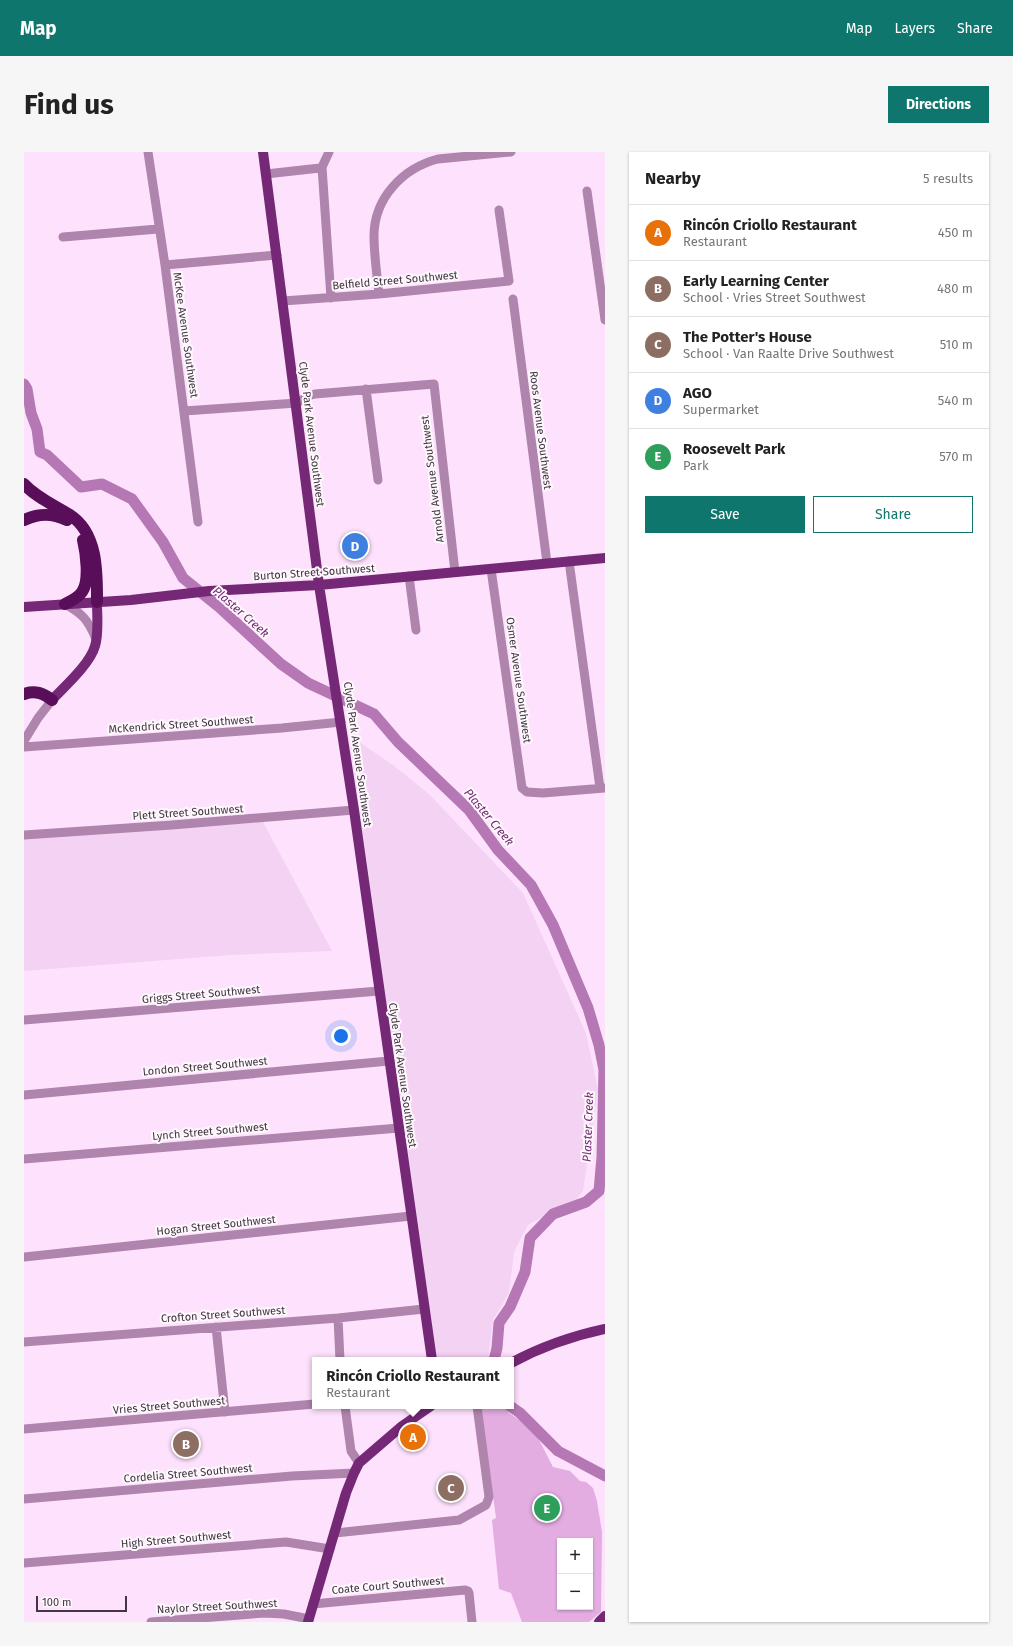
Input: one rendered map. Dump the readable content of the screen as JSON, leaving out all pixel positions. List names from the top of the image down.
{
  "streets": {
    "main road": ["Clyde Park Avenue Southwest", "Burton Street Southwest"],
    "street": [
      "Belfield Street Southwest",
      "McKee Avenue Southwest",
      "Roos Avenue Southwest",
      "Arnold Avenue Southwest",
      "Osmer Avenue Southwest",
      "McKendrick Street Southwest",
      "Plett Street Southwest",
      "Griggs Street Southwest",
      "London Street Southwest",
      "Lynch Street Southwest",
      "Hogan Street Southwest",
      "Crofton Street Southwest",
      "Vries Street Southwest",
      "Cordelia Street Southwest",
      "High Street Southwest",
      "Coate Court Southwest",
      "Naylor Street Southwest"
    ]
  },
  "crossings": [
    ["Belfield Street Southwest", "Clyde Park Avenue Southwest"],
    ["Roos Avenue Southwest", "Burton Street Southwest"],
    ["Clyde Park Avenue Southwest", "Burton Street Southwest"],
    ["Clyde Park Avenue Southwest", "McKendrick Street Southwest"],
    ["Clyde Park Avenue Southwest", "Plett Street Southwest"],
    ["Clyde Park Avenue Southwest", "Griggs Street Southwest"],
    ["Clyde Park Avenue Southwest", "London Street Southwest"],
    ["Clyde Park Avenue Southwest", "Lynch Street Southwest"],
    ["Clyde Park Avenue Southwest", "Hogan Street Southwest"],
    ["Clyde Park Avenue Southwest", "Crofton Street Southwest"],
    ["Arnold Avenue Southwest", "Burton Street Southwest"],
    ["Burton Street Southwest", "Osmer Avenue Southwest"]
  ],
  "water": ["Plaster Creek"],
  "scale_bar": "100 m",
  "page": {
    "header": "Map",
    "nav": ["Map", "Layers", "Share"],
    "buttons": [
      "Directions",
      ["Save", "Share"]
    ],
    "title": "Find us",
    "heading": ["Nearby", "5 results"],
    "list": [
      {
        "mark": "A",
        "name": "Rincón Criollo Restaurant",
        "note": "Restaurant",
        "value": "450 m"
      },
      {
        "mark": "B",
        "name": "Early Learning Center",
        "note": "School · Vries Street Southwest",
        "value": "480 m"
      },
      {
        "mark": "C",
        "name": "The Potter's House",
        "note": "School · Van Raalte Drive Southwest",
        "value": "510 m"
      },
      {
        "mark": "D",
        "name": "AGO",
        "note": "Supermarket",
        "value": "540 m"
      },
      {
        "mark": "E",
        "name": "Roosevelt Park",
        "note": "Park",
        "value": "570 m"
      }
    ],
    "pins": [
      "D",
      "A",
      "B",
      "C",
      "E"
    ],
    "popup": ["Rincón Criollo Restaurant", "Restaurant"],
    "map_buttons": ["+", "−"],
    "scale": "100 m"
  }
}
